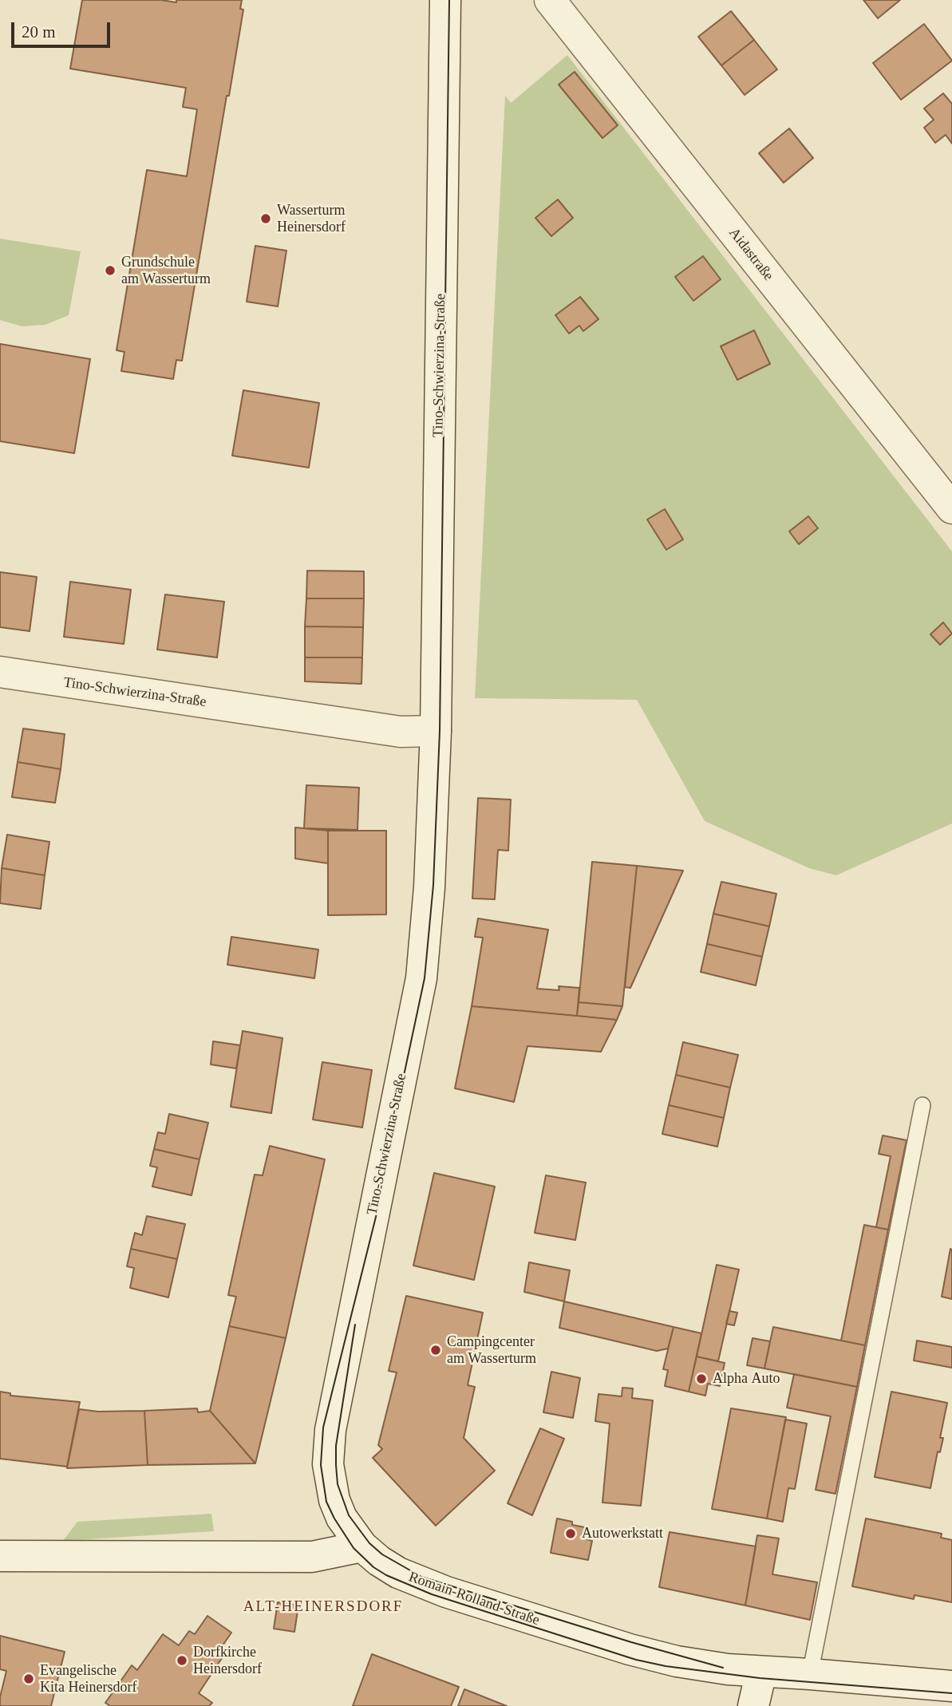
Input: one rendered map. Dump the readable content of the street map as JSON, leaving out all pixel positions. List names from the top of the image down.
{
  "streets": {
    "main road": ["Aidastraße", "Tino-Schwierzina-Straße", "Romain-Rolland-Straße"]
  },
  "crossings": [
    ["Tino-Schwierzina-Straße", "Romain-Rolland-Straße"]
  ],
  "districts": ["ALT-HEINERSDORF"],
  "places": [
    "Wasserturm Heinersdorf",
    "Grundschule am Wasserturm",
    "Campingcenter am Wasserturm",
    "Alpha Auto",
    "Autowerkstatt",
    "Dorfkirche Heinersdorf",
    "Evangelische Kita Heinersdorf"
  ],
  "scale_bar": "20 m"
}
